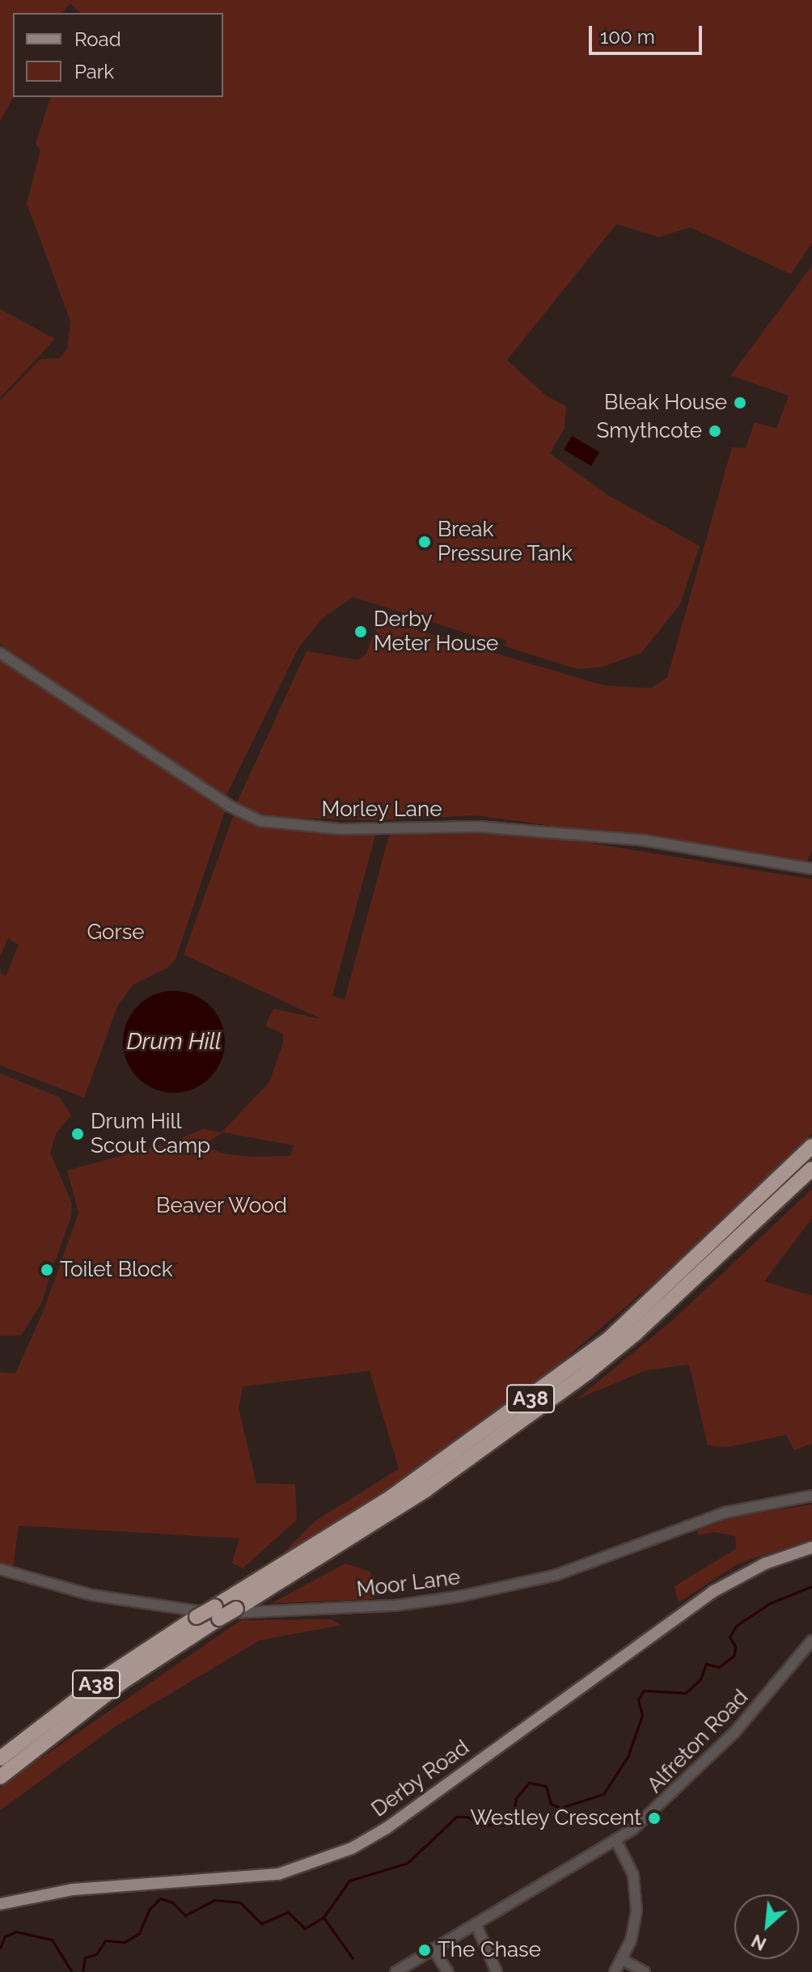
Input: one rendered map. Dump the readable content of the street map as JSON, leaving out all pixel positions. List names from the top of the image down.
{
  "streets": {
    "highway": ["A38"],
    "main road": ["Derby Road"],
    "street": ["Morley Lane", "Moor Lane", "Alfreton Road"]
  },
  "water": ["Drum Hill"],
  "parks": ["Gorse", "Beaver Wood"],
  "places": [
    "Bleak House",
    "Smythcote",
    "Break Pressure Tank",
    "Derby Meter House",
    "Drum Hill Scout Camp",
    "Toilet Block",
    "Westley Crescent",
    "The Chase"
  ],
  "legend": ["Road", "Park"],
  "scale_bar": "100 m",
  "north": "bottom left"
}
